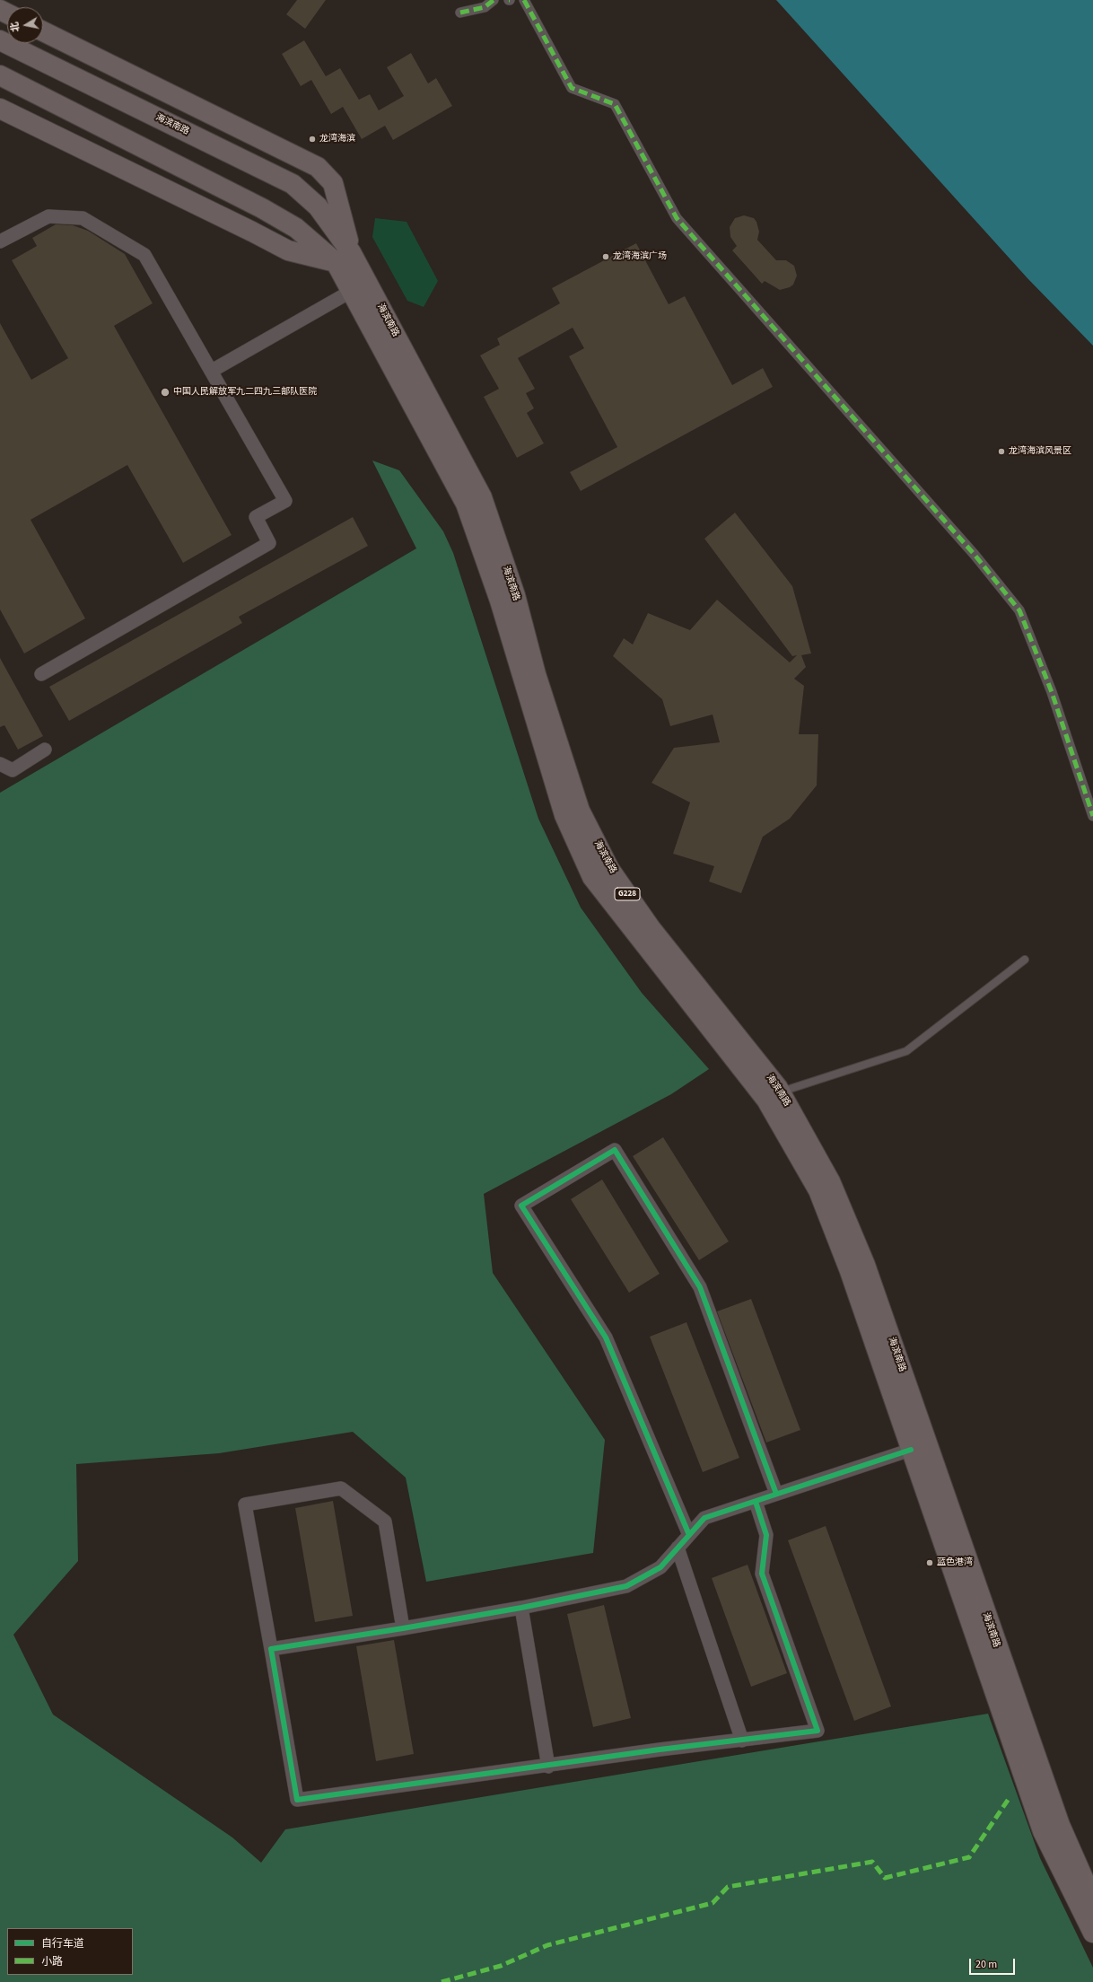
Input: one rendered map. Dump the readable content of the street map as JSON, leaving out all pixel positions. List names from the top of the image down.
{
  "streets": {
    "highway": ["海滨南路", "G228"]
  },
  "places": [
    "龙湾海滨",
    "龙湾海滨广场",
    "中国人民解放军九二四九三部队医院",
    "龙湾海滨风景区",
    "蓝色港湾"
  ],
  "legend": ["自行车道", "小路"],
  "scale_bar": "20 m",
  "north": "left"
}
